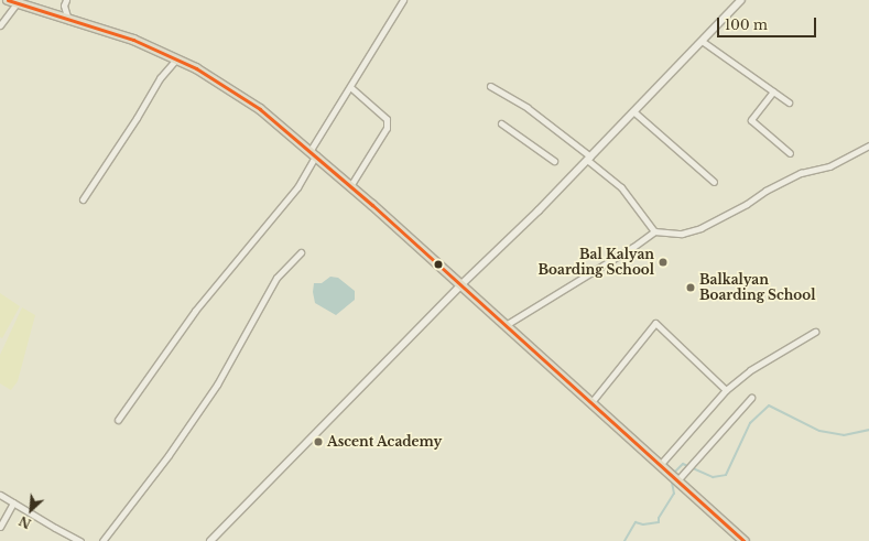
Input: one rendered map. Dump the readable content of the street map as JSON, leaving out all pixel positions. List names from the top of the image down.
{
  "places": ["Bal Kalyan Boarding School", "Balkalyan Boarding School", "Ascent Academy"],
  "scale_bar": "100 m",
  "north": "bottom left"
}
